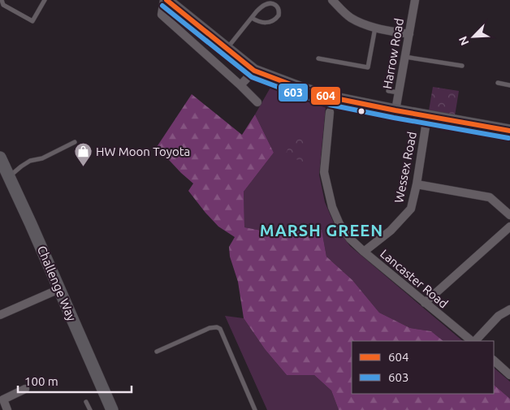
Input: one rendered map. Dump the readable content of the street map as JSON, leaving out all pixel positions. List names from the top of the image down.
{
  "streets": {
    "street": [
      "Harrow Road",
      "Wessex Road",
      "Lancaster Road",
      "Challenge Way"
    ]
  },
  "crossings": [
    ["Wessex Road", "Lancaster Road"]
  ],
  "districts": ["MARSH GREEN"],
  "places": {
    "shop": ["HW Moon Toyota"]
  },
  "lines": ["transit line 604", "transit line 603"],
  "legend": ["604", "603"],
  "scale_bar": "100 m",
  "north": "bottom left"
}
